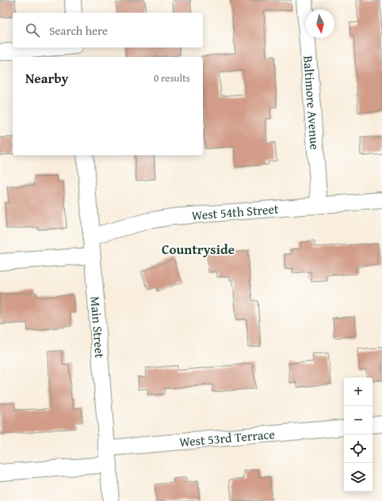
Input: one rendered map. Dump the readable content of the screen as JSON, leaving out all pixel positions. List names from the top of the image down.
{
  "streets": {
    "street": [
      "Baltimore Avenue",
      "West 54th Street",
      "Main Street",
      "West 53rd Terrace"
    ]
  },
  "crossings": [
    ["Baltimore Avenue", "West 54th Street"],
    ["West 54th Street", "Main Street"],
    ["Main Street", "West 53rd Terrace"]
  ],
  "districts": ["Countryside"],
  "north": "bottom",
  "page": {
    "search": "Search here",
    "heading": ["Nearby", "0 results"],
    "map_buttons": ["+", "−"]
  }
}
